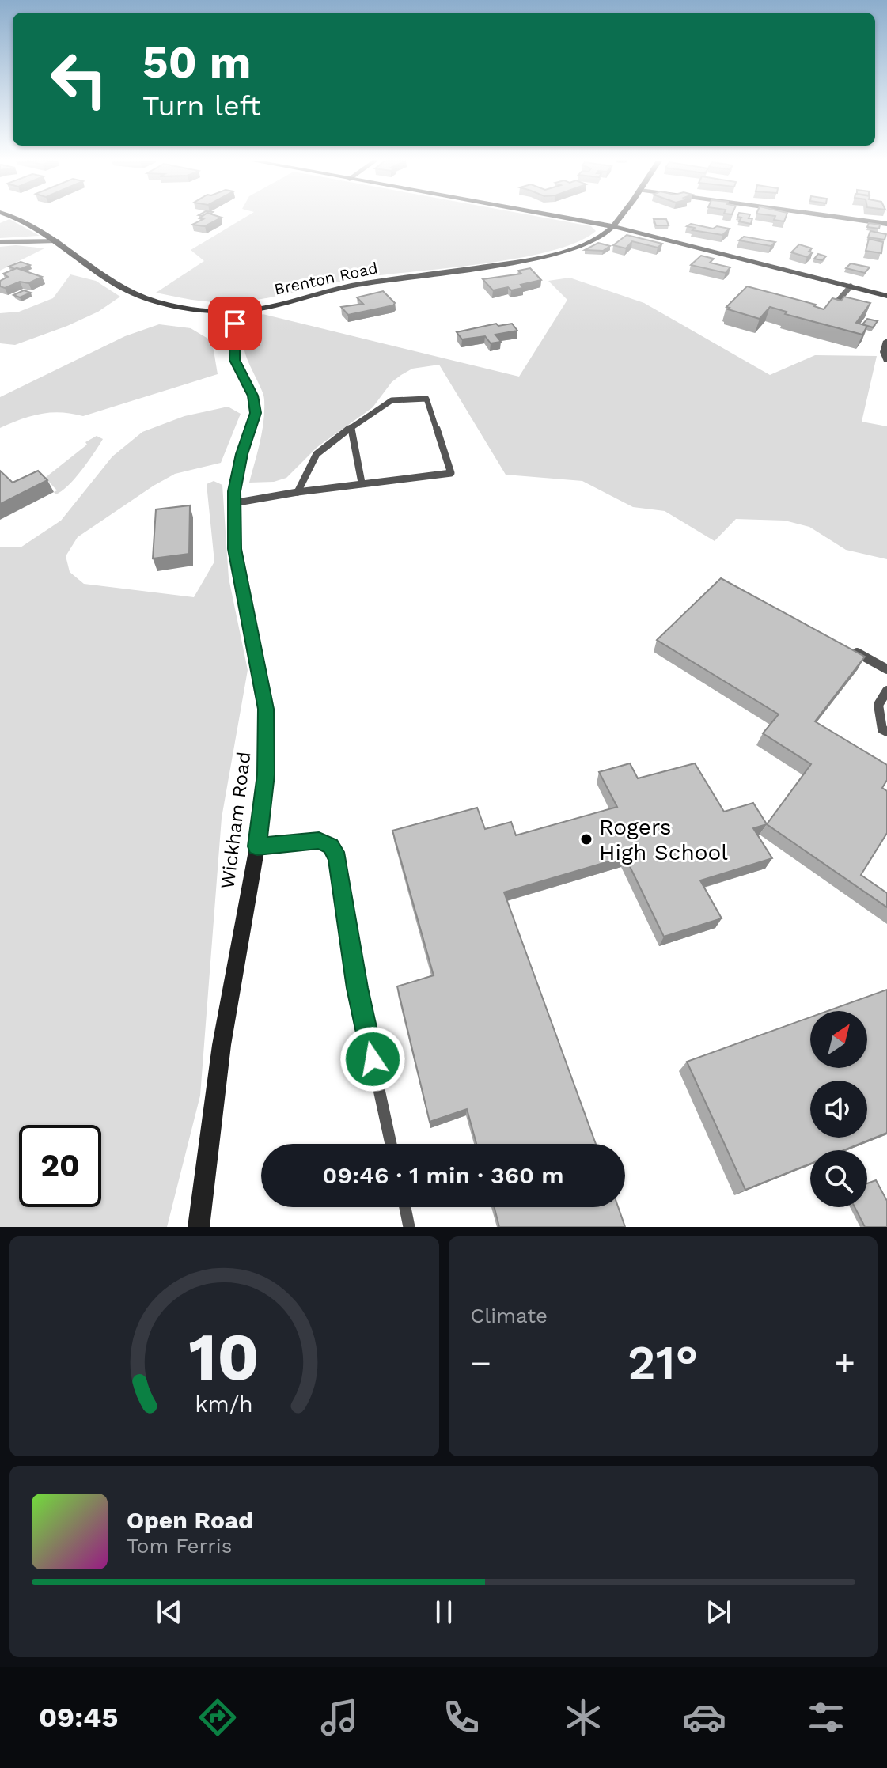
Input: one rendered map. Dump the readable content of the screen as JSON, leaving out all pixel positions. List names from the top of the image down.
{
  "streets": {
    "street": ["Brenton Road", "Wickham Road"]
  },
  "crossings": [
    ["Brenton Road", "Wickham Road"]
  ],
  "places": ["Rogers High School"],
  "north": "top right",
  "page": {
    "turn": ["50 m", "Turn left"],
    "limit": "20",
    "trip": "09:46 · 1 min · 360 m",
    "tile": "Climate",
    "heat": ["−", "21°", "+"],
    "song": ["Open Road", "Tom Ferris"],
    "tabs": "09:45",
    "gauge": ["10", "km/h"]
  }
}
